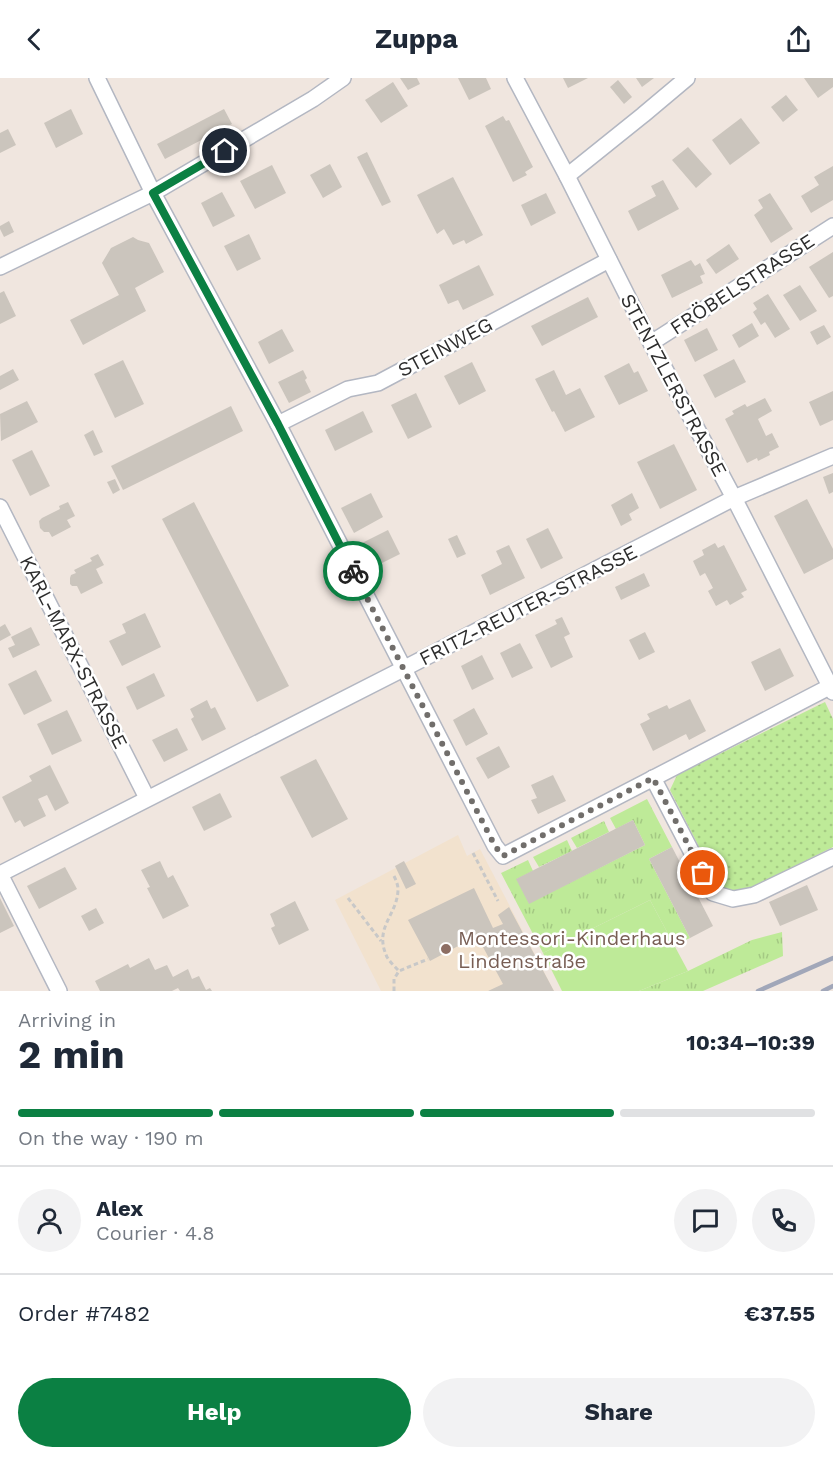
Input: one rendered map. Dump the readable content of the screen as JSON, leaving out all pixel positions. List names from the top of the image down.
{
  "streets": {
    "street": [
      "FRÖBELSTRASSE",
      "STEINWEG",
      "STENTZLERSTRASSE",
      "FRITZ-REUTER-STRASSE",
      "KARL-MARX-STRASSE"
    ]
  },
  "crossings": [
    ["FRÖBELSTRASSE", "STENTZLERSTRASSE"],
    ["STEINWEG", "STENTZLERSTRASSE"],
    ["STENTZLERSTRASSE", "FRITZ-REUTER-STRASSE"],
    ["FRITZ-REUTER-STRASSE", "KARL-MARX-STRASSE"]
  ],
  "places": ["Montessori-Kinderhaus Lindenstraße"],
  "page": {
    "header": "Zuppa",
    "heading": ["2 min", "Arriving in", "10:34–10:39"],
    "panel": [
      "Alex",
      "Courier · 4.8",
      "Order #7482",
      "€37.55"
    ],
    "bar": "On the way · 190 m",
    "buttons": ["Help", "Share"]
  }
}
